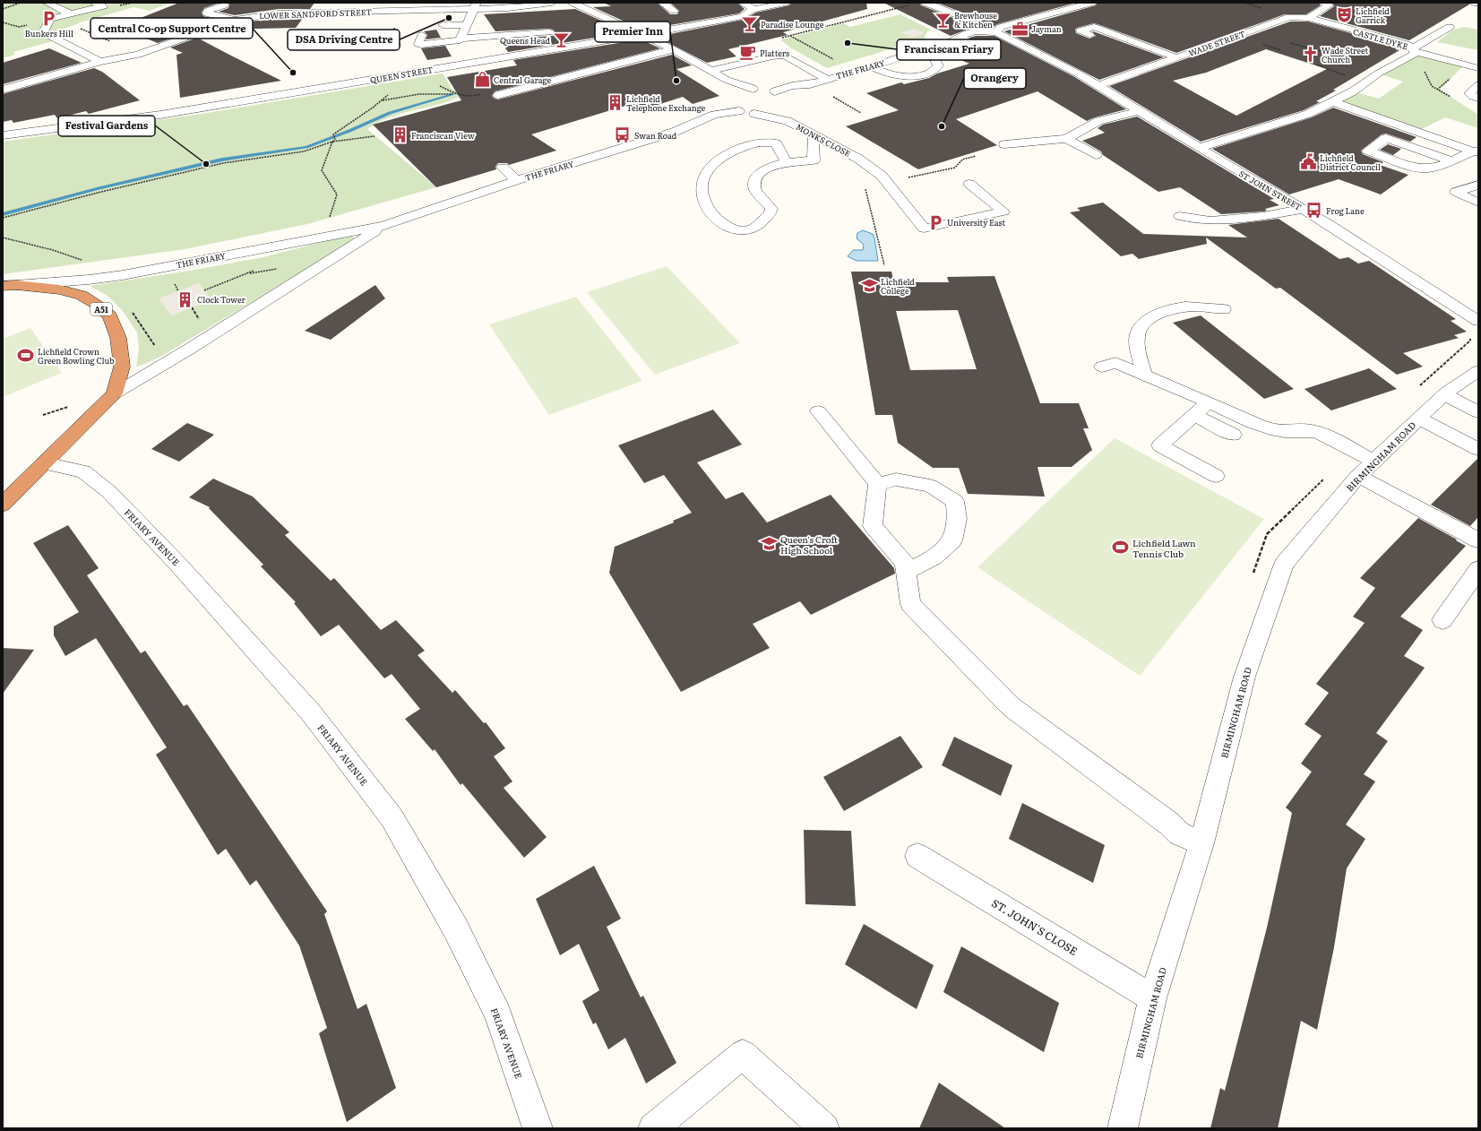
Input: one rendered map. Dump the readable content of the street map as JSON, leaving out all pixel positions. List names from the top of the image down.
{
  "streets": {
    "highway": ["THE FRIARY", "A51"],
    "street": [
      "LOWER SANDFORD STREET",
      "CASTLE DYKE",
      "WADE STREET",
      "QUEEN STREET",
      "MONKS CLOSE",
      "ST JOHN STREET",
      "BIRMINGHAM ROAD",
      "FRIARY AVENUE",
      "ST. JOHN'S CLOSE"
    ]
  },
  "crossings": [
    ["CASTLE DYKE", "WADE STREET"],
    ["WADE STREET", "ST JOHN STREET"],
    ["THE FRIARY", "ST JOHN STREET"],
    ["THE FRIARY", "FRIARY AVENUE"],
    ["BIRMINGHAM ROAD", "ST. JOHN'S CLOSE"]
  ],
  "places": {
    "theatre": ["Lichfield Garrick"],
    "parking": ["Bunkers Hill", "University East"],
    "other": [
      "DSA Driving Centre",
      "Franciscan Friary",
      "Central Co-op Support Centre",
      "Premier Inn",
      "Orangery",
      "Festival Gardens"
    ],
    "bar": ["Brewhouse & Kitchen", "Paradise Lounge", "Queens Head"],
    "office": ["Jayman"],
    "cafe": ["Platters"],
    "church": ["Wade Street Church"],
    "shop": ["Central Garage"],
    "building": ["Lichfield Telephone Exchange", "Franciscan View", "Clock Tower"],
    "bus stop": ["Swan Road", "Frog Lane"],
    "public building": ["Lichfield District Council"],
    "school or university": ["Lichfield College", "Queen's Croft High School"],
    "sports": ["Lichfield Crown Green Bowling Club", "Lichfield Lawn Tennis Club"]
  }
}
